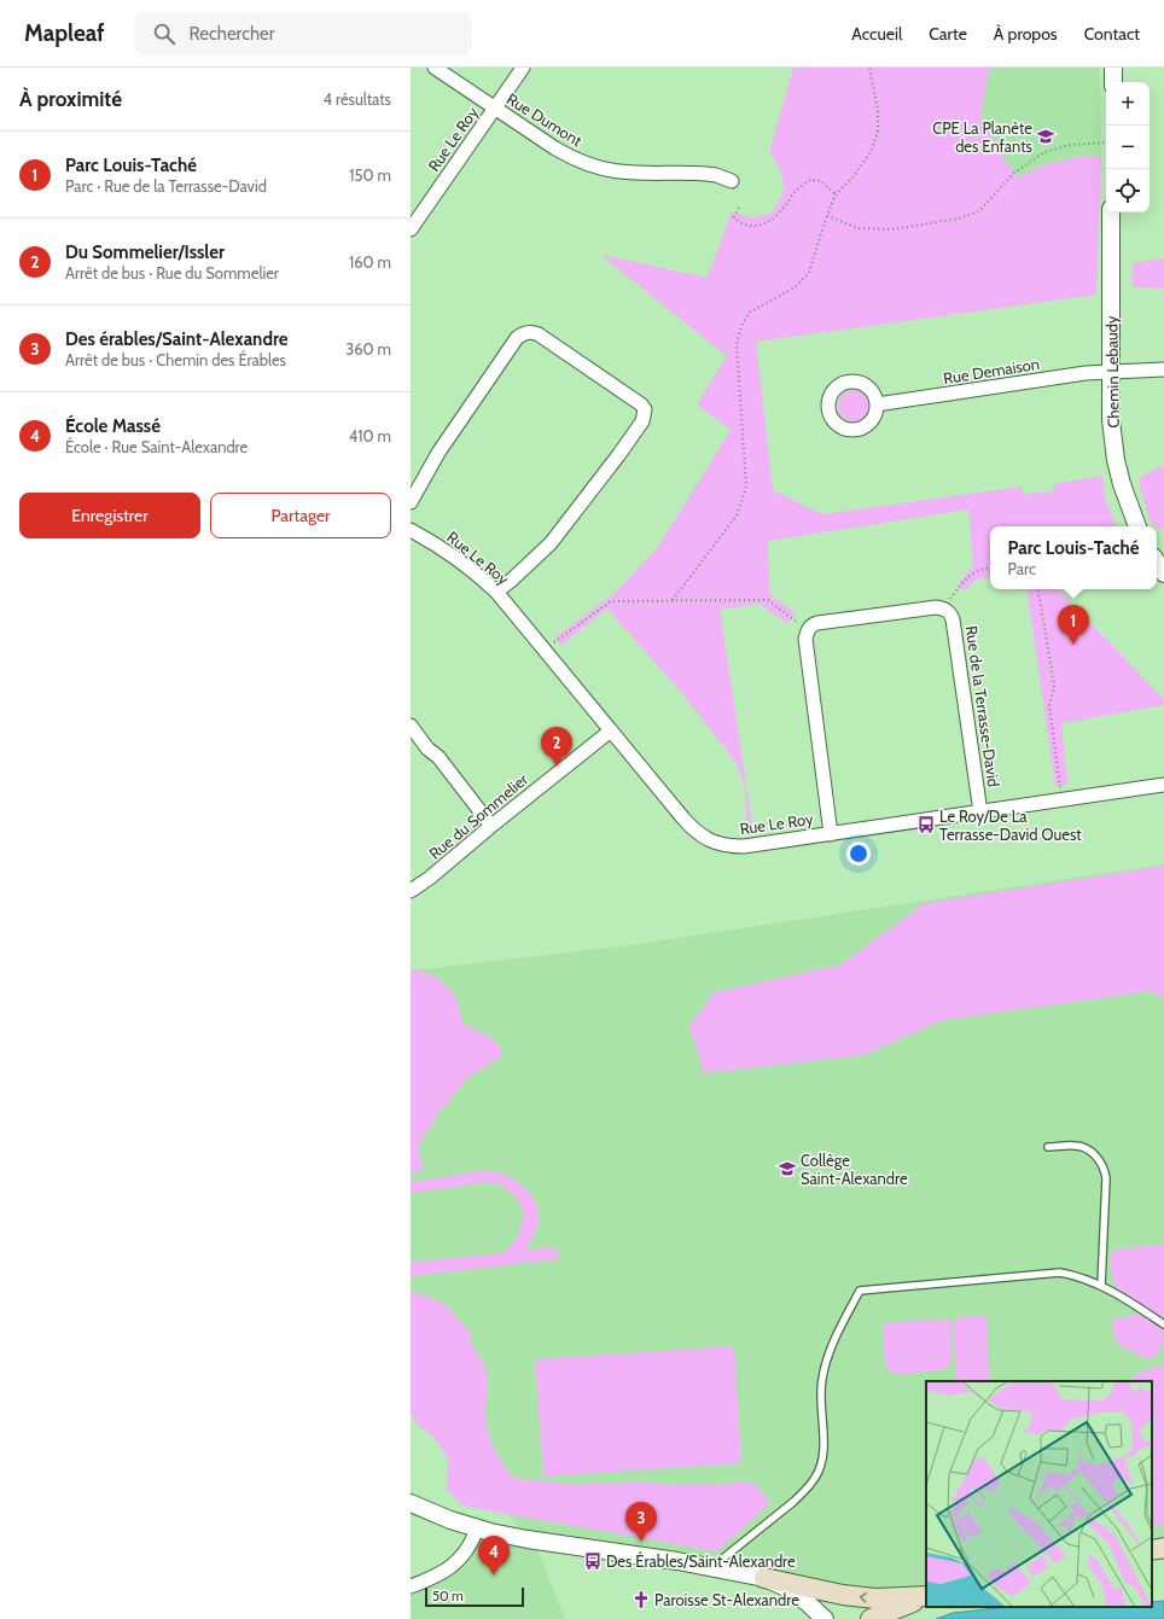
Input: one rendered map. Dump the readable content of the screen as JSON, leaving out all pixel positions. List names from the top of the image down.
{
  "streets": {
    "street": [
      "Rue Dumont",
      "Rue Le Roy",
      "Rue Demaison",
      "Chemin Lebaudy",
      "Rue de la Terrasse-David",
      "Rue du Sommelier"
    ]
  },
  "crossings": [
    ["Rue Dumont", "Rue Le Roy"],
    ["Rue Le Roy", "Rue de la Terrasse-David"],
    ["Rue Le Roy", "Rue du Sommelier"],
    ["Rue Demaison", "Chemin Lebaudy"]
  ],
  "places": {
    "school or university": ["CPE La Planète des Enfants", "Collège Saint-Alexandre"],
    "bus stop": ["Le Roy/De La Terrasse-David Ouest", "Des Érables/Saint-Alexandre"],
    "church": ["Paroisse St-Alexandre"]
  },
  "scale_bar": "50 m",
  "page": {
    "header": "Mapleaf",
    "search": "Rechercher",
    "nav": [
      "Accueil",
      "Carte",
      "À propos",
      "Contact"
    ],
    "heading": ["À proximité", "4 résultats"],
    "map_buttons": ["+", "−"],
    "list": [
      {
        "mark": "1",
        "name": "Parc Louis-Taché",
        "note": "Parc · Rue de la Terrasse-David",
        "value": "150 m"
      },
      {
        "mark": "2",
        "name": "Du Sommelier/Issler",
        "note": "Arrêt de bus · Rue du Sommelier",
        "value": "160 m"
      },
      {
        "mark": "3",
        "name": "Des érables/Saint-Alexandre",
        "note": "Arrêt de bus · Chemin des Érables",
        "value": "360 m"
      },
      {
        "mark": "4",
        "name": "École Massé",
        "note": "École · Rue Saint-Alexandre",
        "value": "410 m"
      }
    ],
    "buttons": ["Enregistrer", "Partager"],
    "popup": ["Parc Louis-Taché", "Parc"],
    "pins": [
      "1",
      "2",
      "3",
      "4"
    ],
    "scale": "50 m"
  }
}
